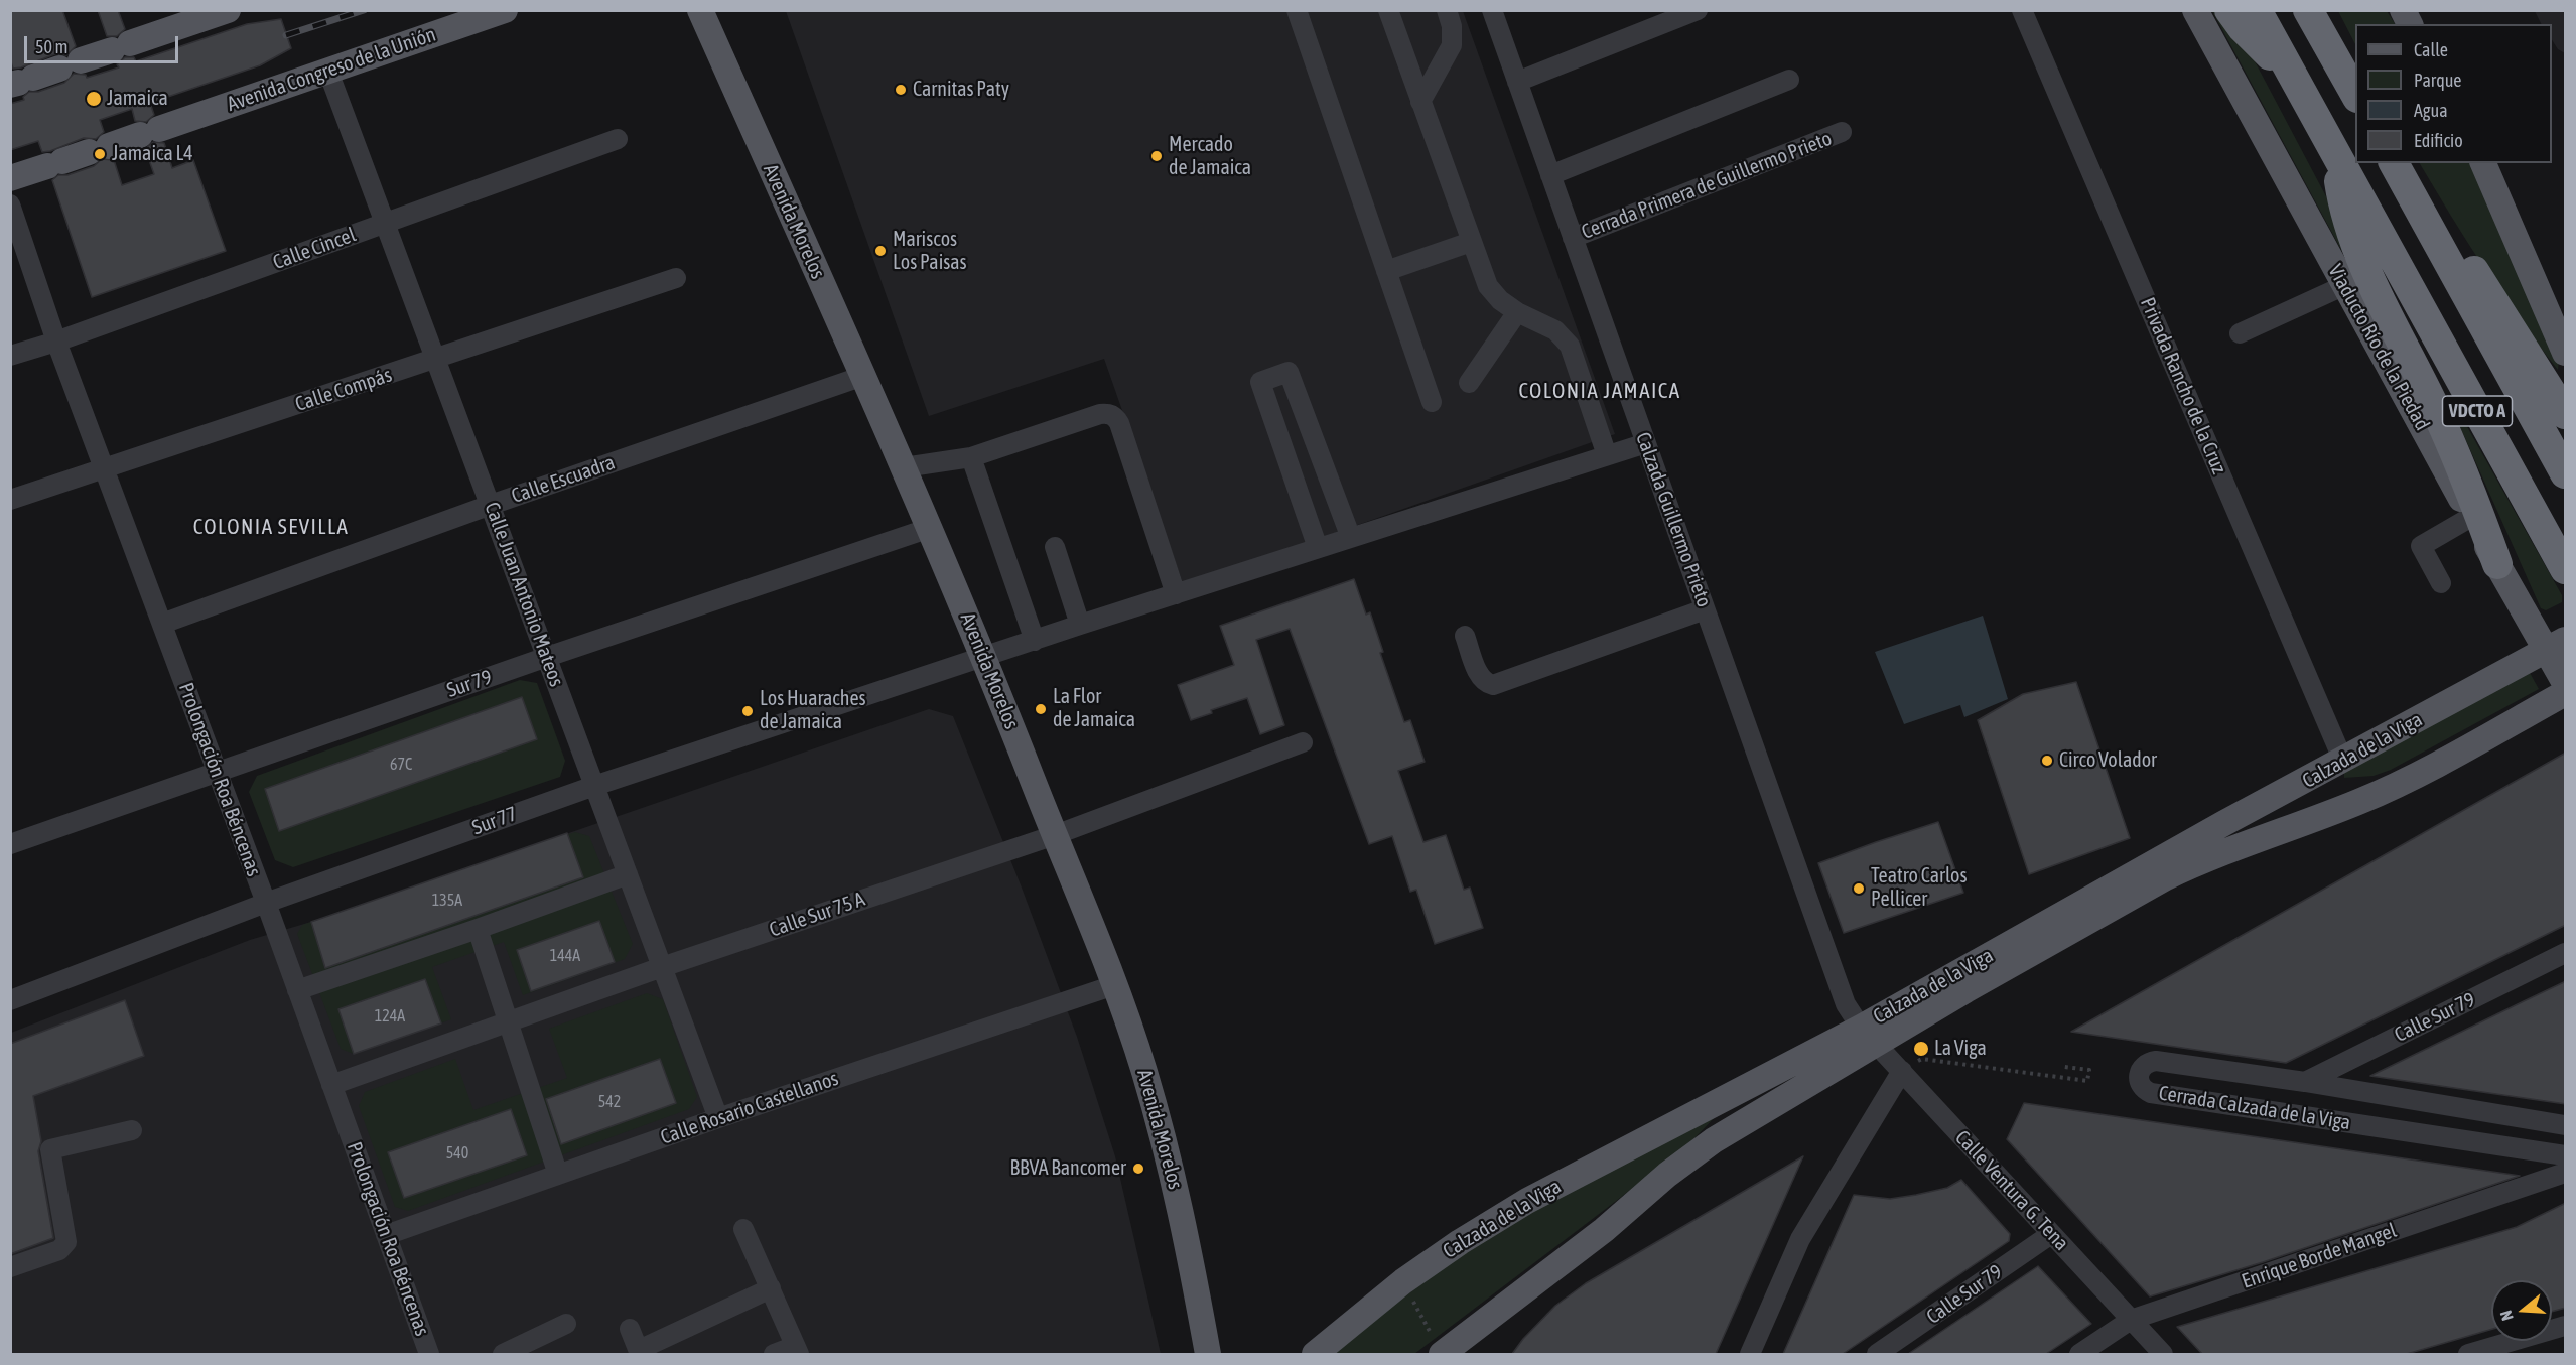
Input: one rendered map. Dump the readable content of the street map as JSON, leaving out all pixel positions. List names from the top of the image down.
{
  "streets": {
    "highway": ["VDCTO A"],
    "main road": [
      "Avenida Congreso de la Unión",
      "Avenida Morelos",
      "Viaducto Río de la Piedad",
      "Calzada de la Viga"
    ],
    "street": [
      "Cerrada Primera de Guillermo Prieto",
      "Calle Cincel",
      "Privada Rancho de la Cruz",
      "Calle Compás",
      "Calle Escuadra",
      "Calzada Guillermo Prieto",
      "Calle Juan Antonio Mateos",
      "Sur 79",
      "Prolongación Roa Béncenas",
      "Sur 77",
      "Calle Sur 75 A",
      "Calle Sur 79",
      "Calle Rosario Castellanos",
      "Cerrada Calzada de la Viga",
      "Calle Ventura G. Tena",
      "Enrique Borde Mangel"
    ]
  },
  "crossings": [
    ["Avenida Congreso de la Unión", "Calle Juan Antonio Mateos"],
    ["Cerrada Primera de Guillermo Prieto", "Calzada Guillermo Prieto"],
    ["Avenida Morelos", "Calle Escuadra"],
    ["Avenida Morelos", "Sur 79"],
    ["Avenida Morelos", "Sur 77"],
    ["Avenida Morelos", "Calle Sur 75 A"],
    ["Avenida Morelos", "Calle Rosario Castellanos"],
    ["Calle Cincel", "Calle Juan Antonio Mateos"],
    ["Calle Cincel", "Prolongación Roa Béncenas"],
    ["Viaducto Río de la Piedad", "Calzada de la Viga"],
    ["Privada Rancho de la Cruz", "Calzada de la Viga"],
    ["Calle Compás", "Calle Juan Antonio Mateos"],
    ["Calle Compás", "Prolongación Roa Béncenas"],
    ["Calle Escuadra", "Calle Juan Antonio Mateos"],
    ["Calle Escuadra", "Prolongación Roa Béncenas"],
    ["Calzada Guillermo Prieto", "Calzada de la Viga"],
    ["Calzada Guillermo Prieto", "Sur 77"],
    ["Calzada Guillermo Prieto", "Calle Ventura G. Tena"],
    ["Calle Juan Antonio Mateos", "Sur 79"],
    ["Calle Juan Antonio Mateos", "Sur 77"],
    ["Calle Juan Antonio Mateos", "Calle Sur 75 A"],
    ["Calle Juan Antonio Mateos", "Calle Rosario Castellanos"],
    ["Sur 79", "Prolongación Roa Béncenas"],
    ["Calzada de la Viga", "Calle Ventura G. Tena"],
    ["Prolongación Roa Béncenas", "Sur 77"],
    ["Prolongación Roa Béncenas", "Calle Sur 75 A"],
    ["Prolongación Roa Béncenas", "Calle Rosario Castellanos"],
    ["Calle Sur 79", "Cerrada Calzada de la Viga"],
    ["Calle Sur 79", "Calle Ventura G. Tena"],
    ["Calle Ventura G. Tena", "Enrique Borde Mangel"]
  ],
  "districts": ["COLONIA JAMAICA", "COLONIA SEVILLA"],
  "places": [
    "Carnitas Paty",
    "Jamaica",
    "Jamaica L4",
    "Mercado de Jamaica",
    "Mariscos Los Paisas",
    "La Flor de Jamaica",
    "Los Huaraches de Jamaica",
    "Circo Volador",
    "Teatro Carlos Pellicer",
    "La Viga",
    "BBVA Bancomer"
  ],
  "house_numbers": [
    "67C",
    "135A",
    "144A",
    "124A",
    "542",
    "540"
  ],
  "legend": [
    "Calle",
    "Parque",
    "Agua",
    "Edificio"
  ],
  "scale_bar": "50 m",
  "north": "left"
}
